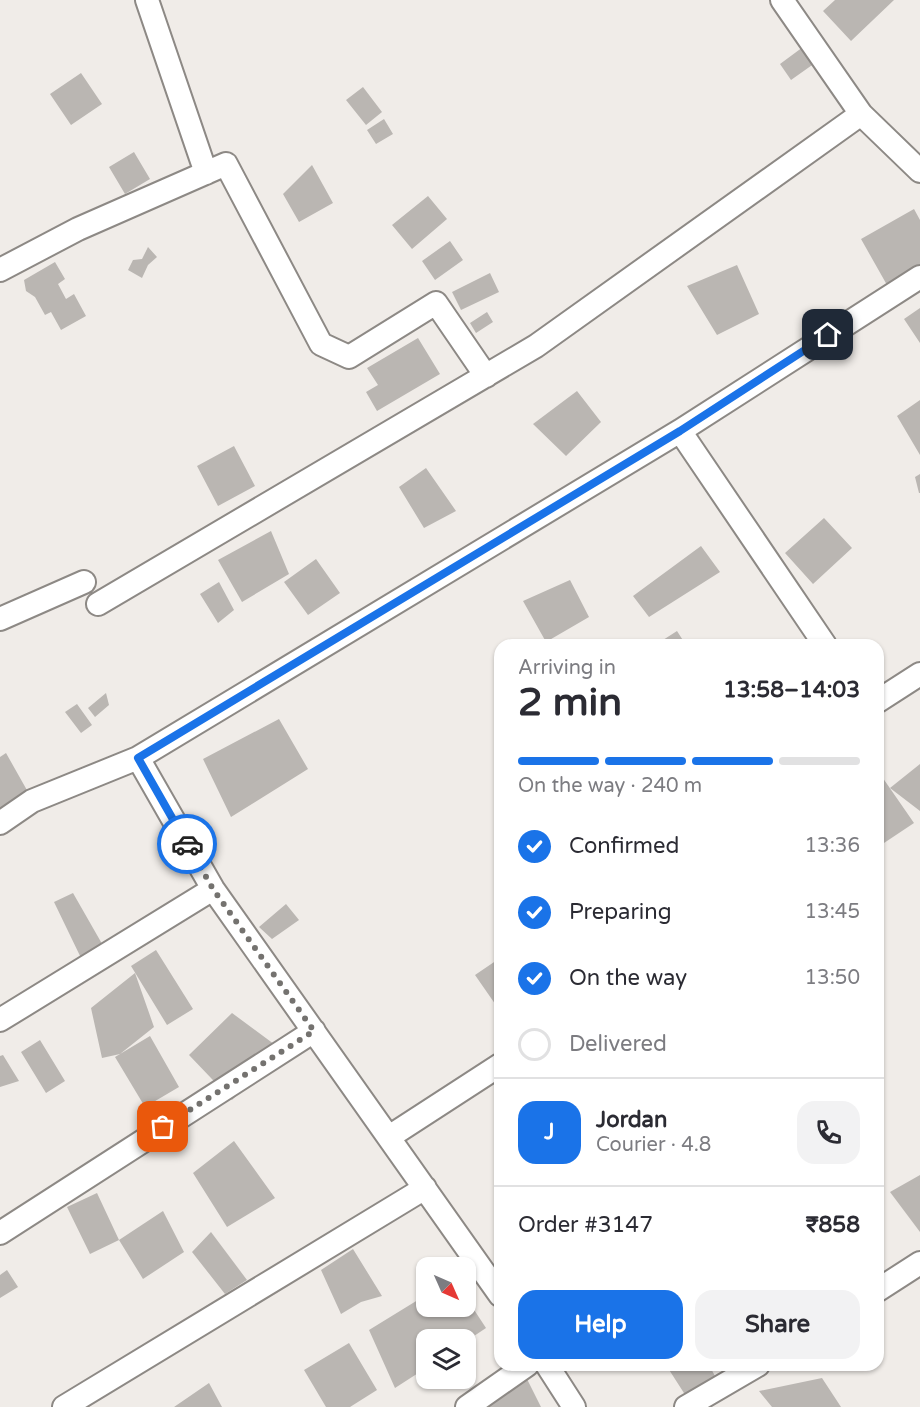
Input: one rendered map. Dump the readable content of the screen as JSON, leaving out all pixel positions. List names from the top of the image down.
{
  "north": "bottom right",
  "page": {
    "heading": ["2 min", "Arriving in", "13:58–14:03"],
    "panel": [
      "Jordan",
      "Courier · 4.8",
      "Order #3147",
      "₹858"
    ],
    "bar": "On the way · 240 m",
    "list": [
      ["Confirmed", "13:36"],
      ["Preparing", "13:45"],
      ["On the way", "13:50"],
      "Delivered"
    ],
    "round": "J",
    "buttons": ["Help", "Share"]
  }
}
